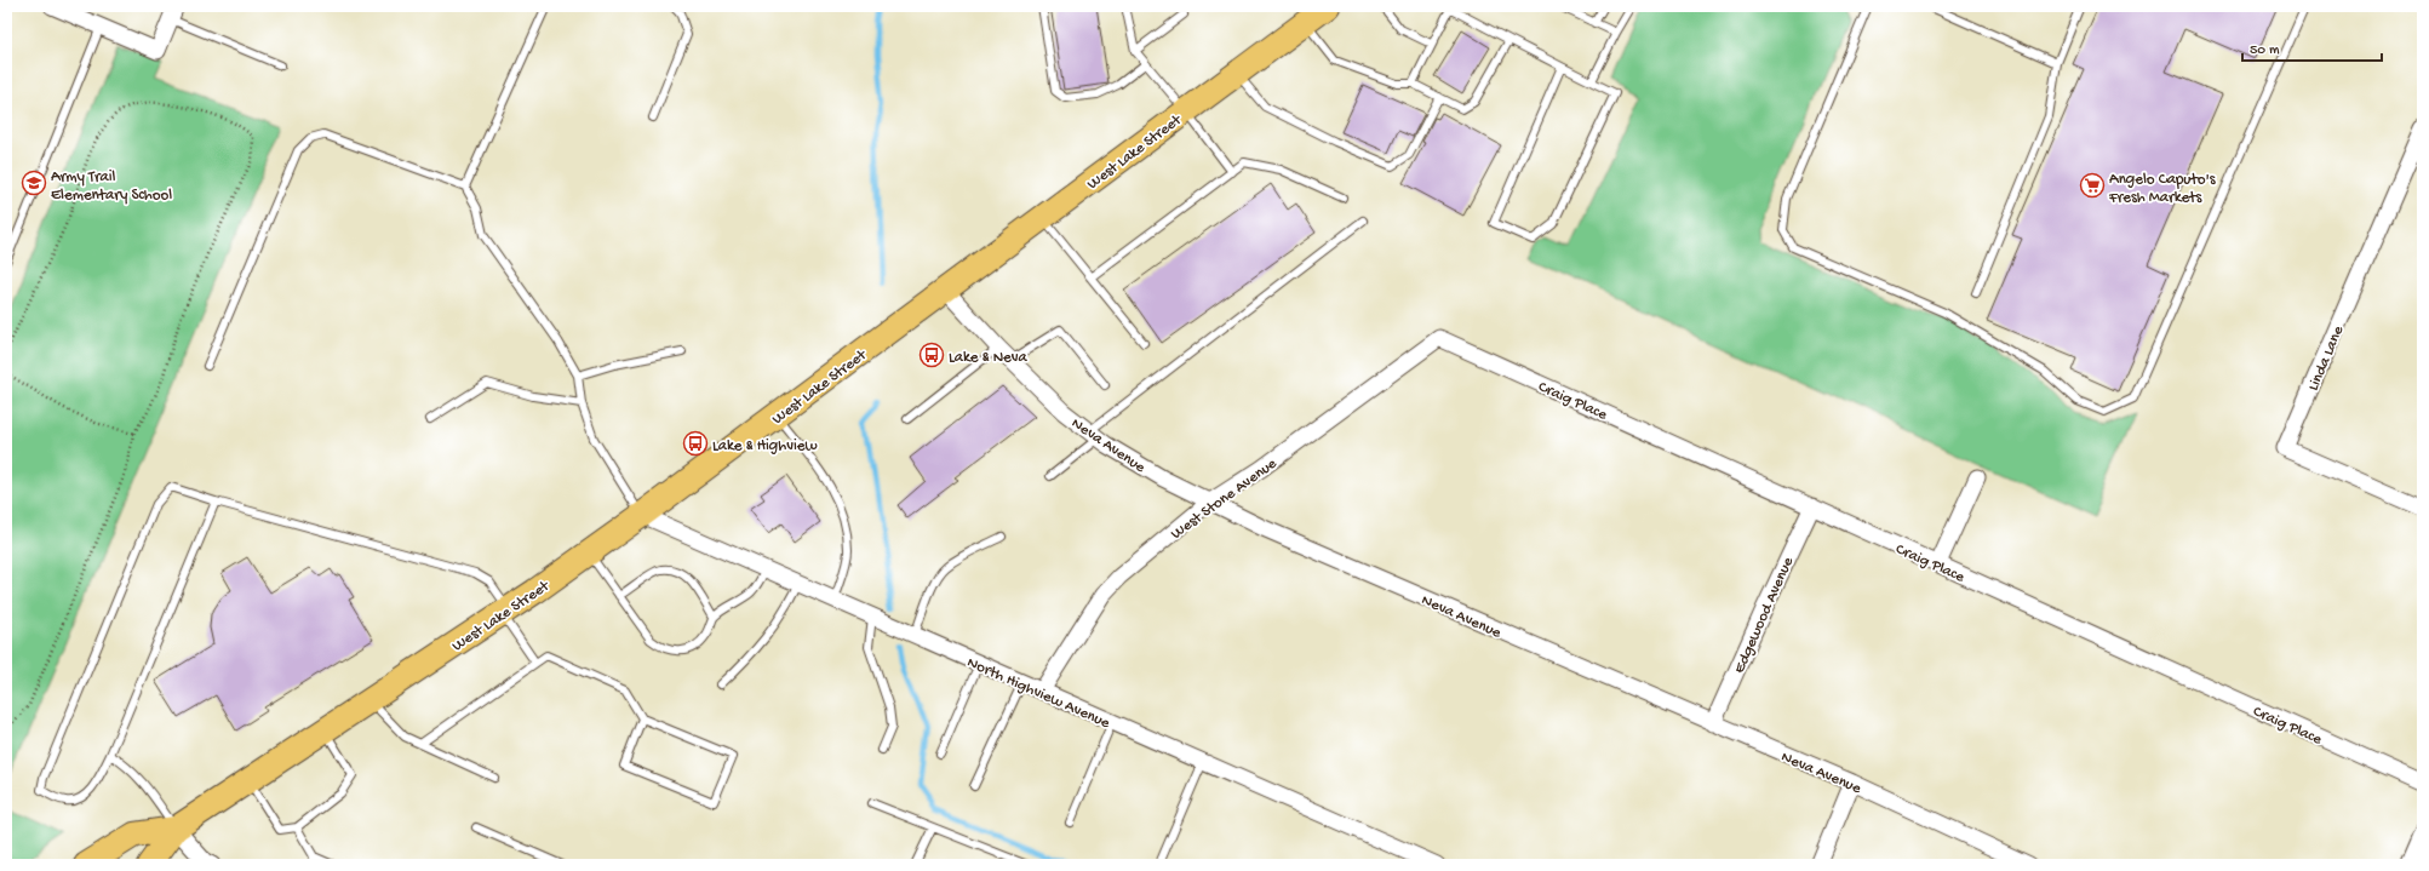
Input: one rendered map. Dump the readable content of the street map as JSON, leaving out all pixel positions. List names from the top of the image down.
{
  "streets": {
    "main road": ["West Lake Street"],
    "street": [
      "Linda Lane",
      "Craig Place",
      "Neva Avenue",
      "West Stone Avenue",
      "Edgewood Avenue",
      "North Highview Avenue"
    ]
  },
  "crossings": [
    ["West Lake Street", "Neva Avenue"],
    ["West Lake Street", "North Highview Avenue"],
    ["Craig Place", "West Stone Avenue"],
    ["Craig Place", "Edgewood Avenue"],
    ["Neva Avenue", "West Stone Avenue"],
    ["Neva Avenue", "Edgewood Avenue"],
    ["West Stone Avenue", "North Highview Avenue"]
  ],
  "places": {
    "school or university": ["Army Trail Elementary School"],
    "supermarket": ["Angelo Caputo's Fresh Markets"],
    "bus stop": ["Lake & Neva", "Lake & Highview"]
  },
  "scale_bar": "50 m"
}
